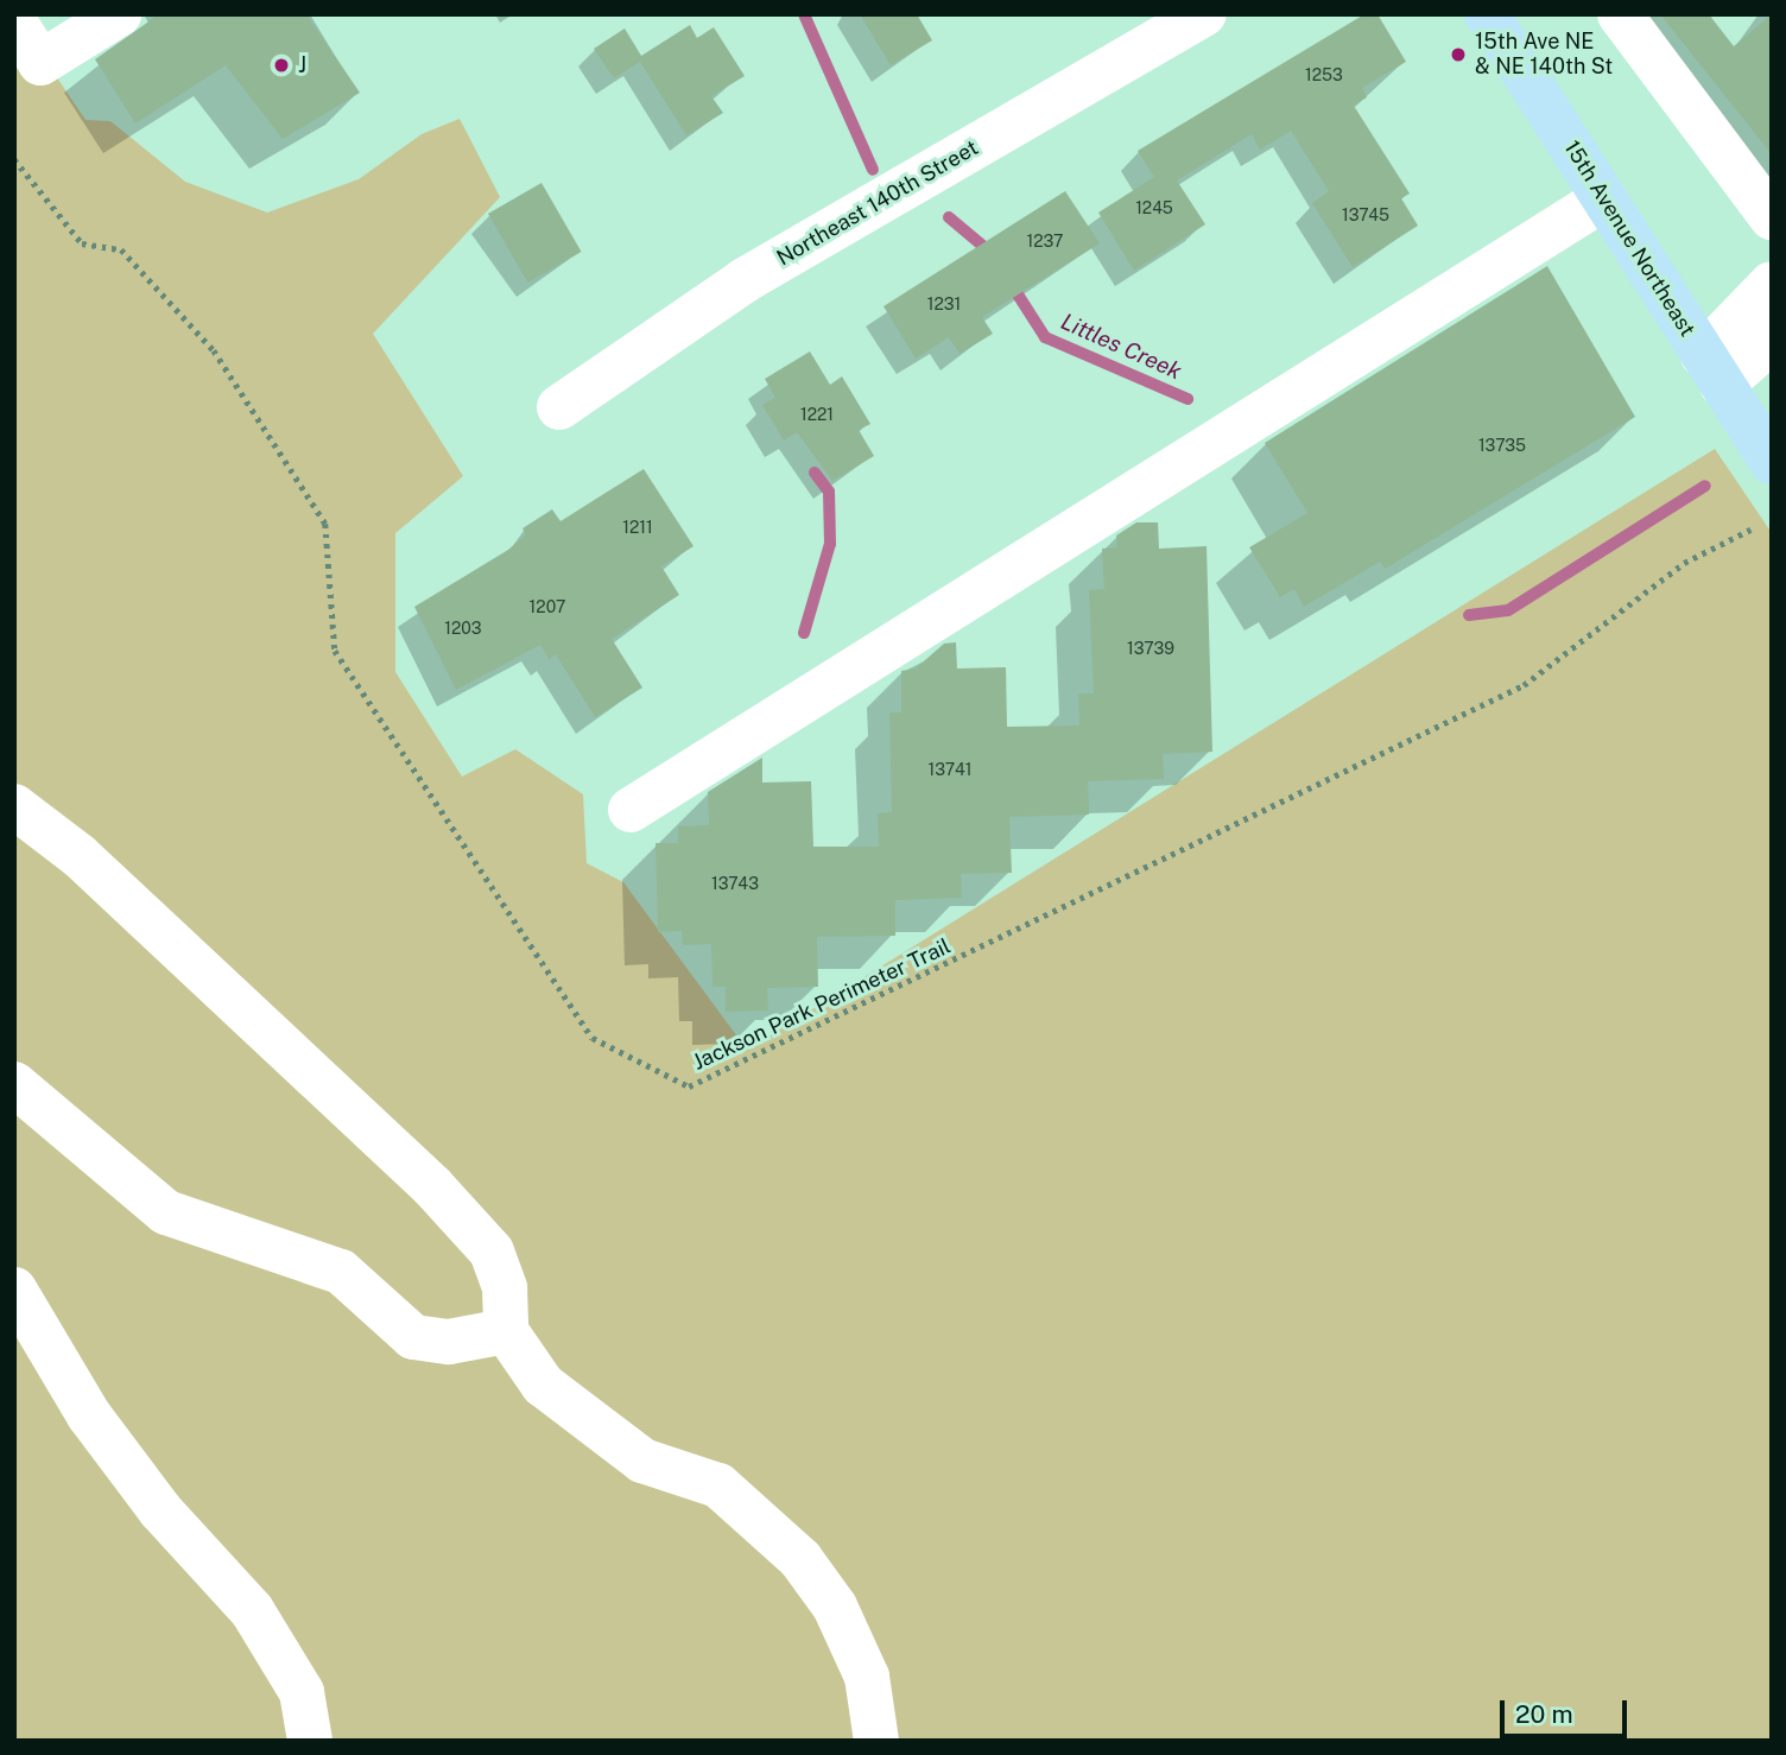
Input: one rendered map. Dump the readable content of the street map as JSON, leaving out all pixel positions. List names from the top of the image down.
{
  "streets": {
    "main road": ["15th Avenue Northeast"],
    "street": ["Northeast 140th Street"],
    "path": ["Jackson Park Perimeter Trail"]
  },
  "water": ["Littles Creek"],
  "places": ["15th Ave NE & NE 140th St", "J"],
  "house_numbers": [
    "1253",
    "1245",
    "13745",
    "1237",
    "1231",
    "1221",
    "13735",
    "1211",
    "1207",
    "1203",
    "13739",
    "13741",
    "13743"
  ],
  "scale_bar": "20 m"
}
